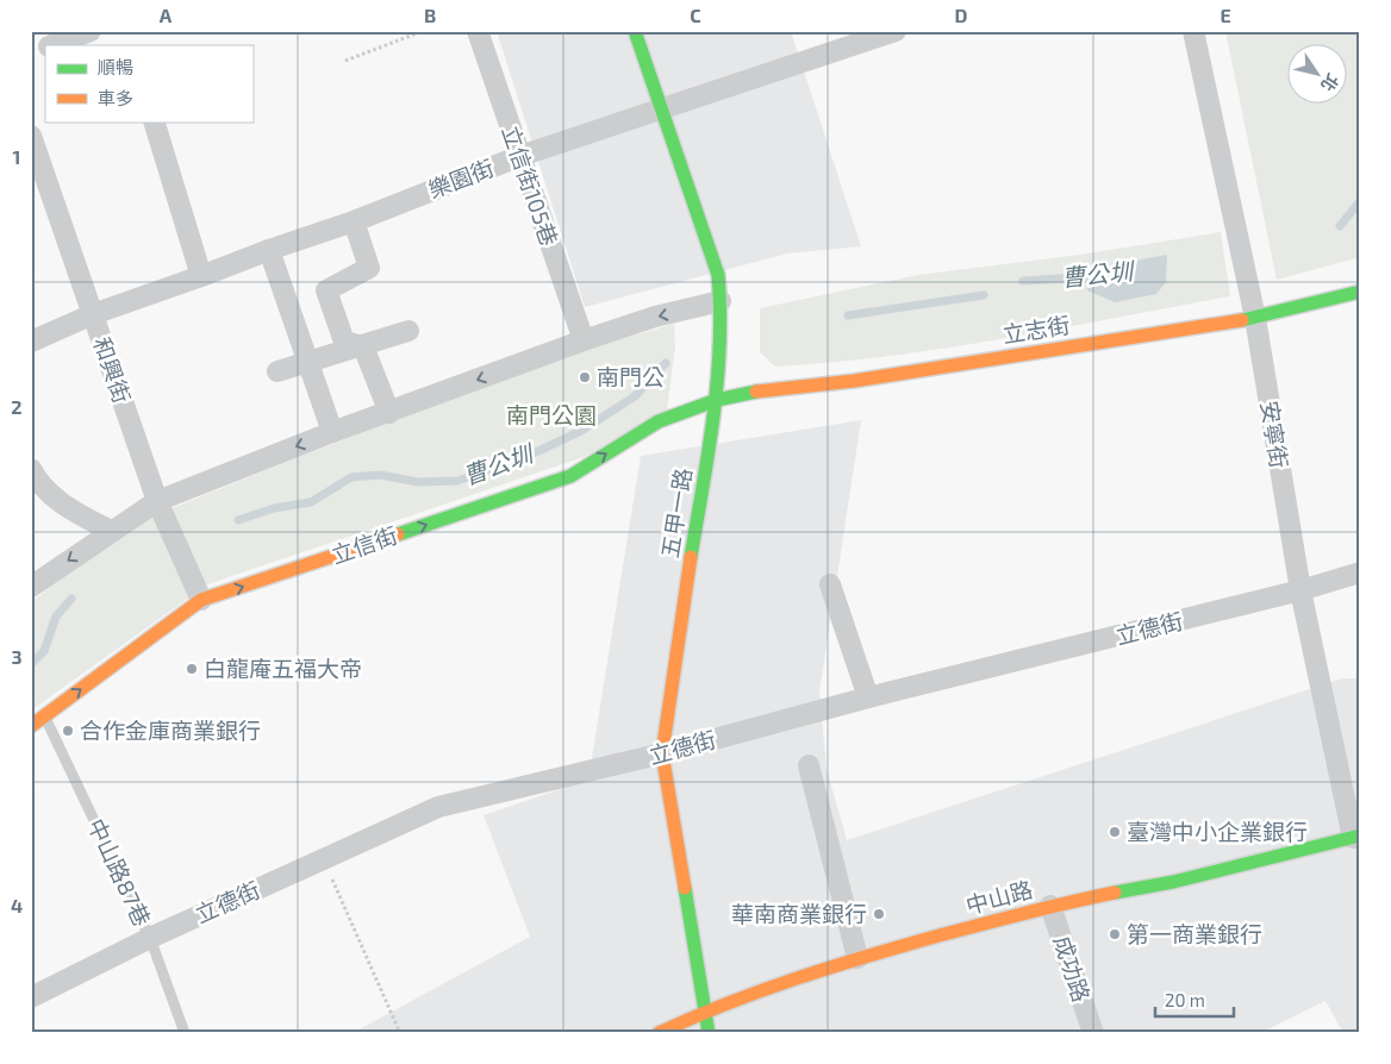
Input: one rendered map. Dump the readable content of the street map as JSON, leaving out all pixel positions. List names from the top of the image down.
{
  "streets": {
    "street": [
      "樂園街",
      "立信街105巷",
      "立志街",
      "和興街",
      "安寧街",
      "五甲一路",
      "立信街",
      "立德街",
      "中山路",
      "成功路"
    ],
    "lane": ["中山路87巷"]
  },
  "crossings": [
    ["樂園街", "立信街105巷"],
    ["樂園街", "和興街"],
    ["樂園街", "五甲一路"],
    ["立志街", "安寧街"],
    ["立志街", "五甲一路"],
    ["立志街", "立信街"],
    ["和興街", "立信街"],
    ["安寧街", "立德街"],
    ["安寧街", "中山路"],
    ["五甲一路", "立信街"],
    ["五甲一路", "立德街"],
    ["五甲一路", "中山路"],
    ["立信街", "中山路87巷"],
    ["立德街", "中山路87巷"],
    ["中山路", "成功路"]
  ],
  "water": ["曹公圳"],
  "parks": ["南門公園"],
  "places": [
    "南門公",
    "白龍庵五福大帝",
    "合作金庫商業銀行",
    "臺灣中小企業銀行",
    "華南商業銀行",
    "第一商業銀行"
  ],
  "legend": ["順暢", "車多"],
  "scale_bar": "20 m",
  "north": "bottom right",
  "grid": {
    "columns": [
      "A",
      "B",
      "C",
      "D",
      "E"
    ],
    "rows": [
      "1",
      "2",
      "3",
      "4"
    ]
  }
}
